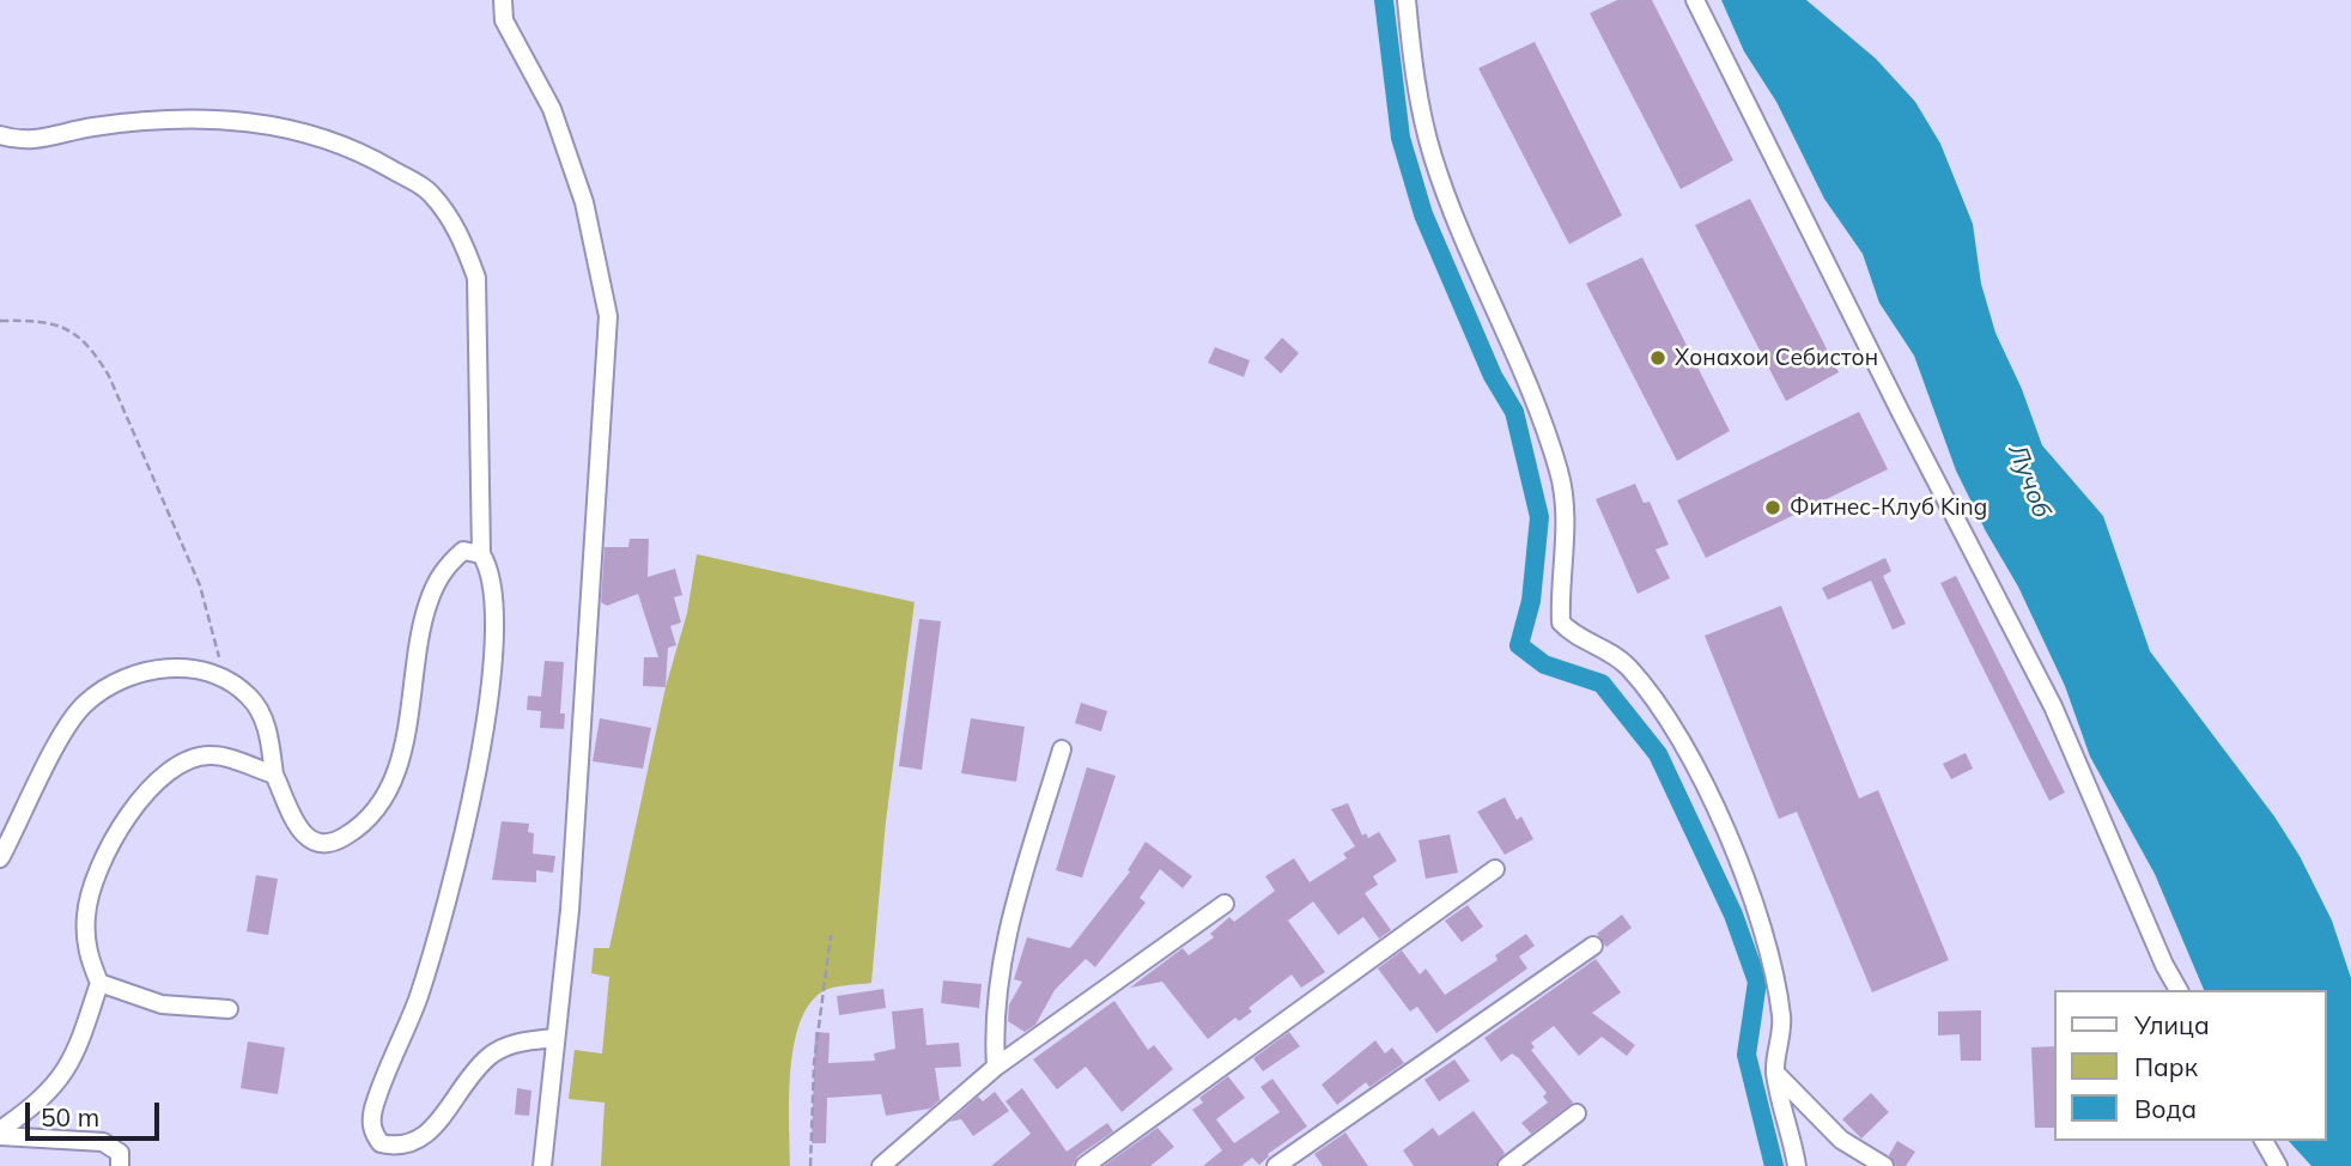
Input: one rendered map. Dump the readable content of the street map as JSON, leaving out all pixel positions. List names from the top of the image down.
{
  "water": ["Лучоб"],
  "places": ["Хонахои Себистон", "Фитнес-Клуб King"],
  "legend": ["Улица", "Парк", "Вода"],
  "scale_bar": "50 m"
}
